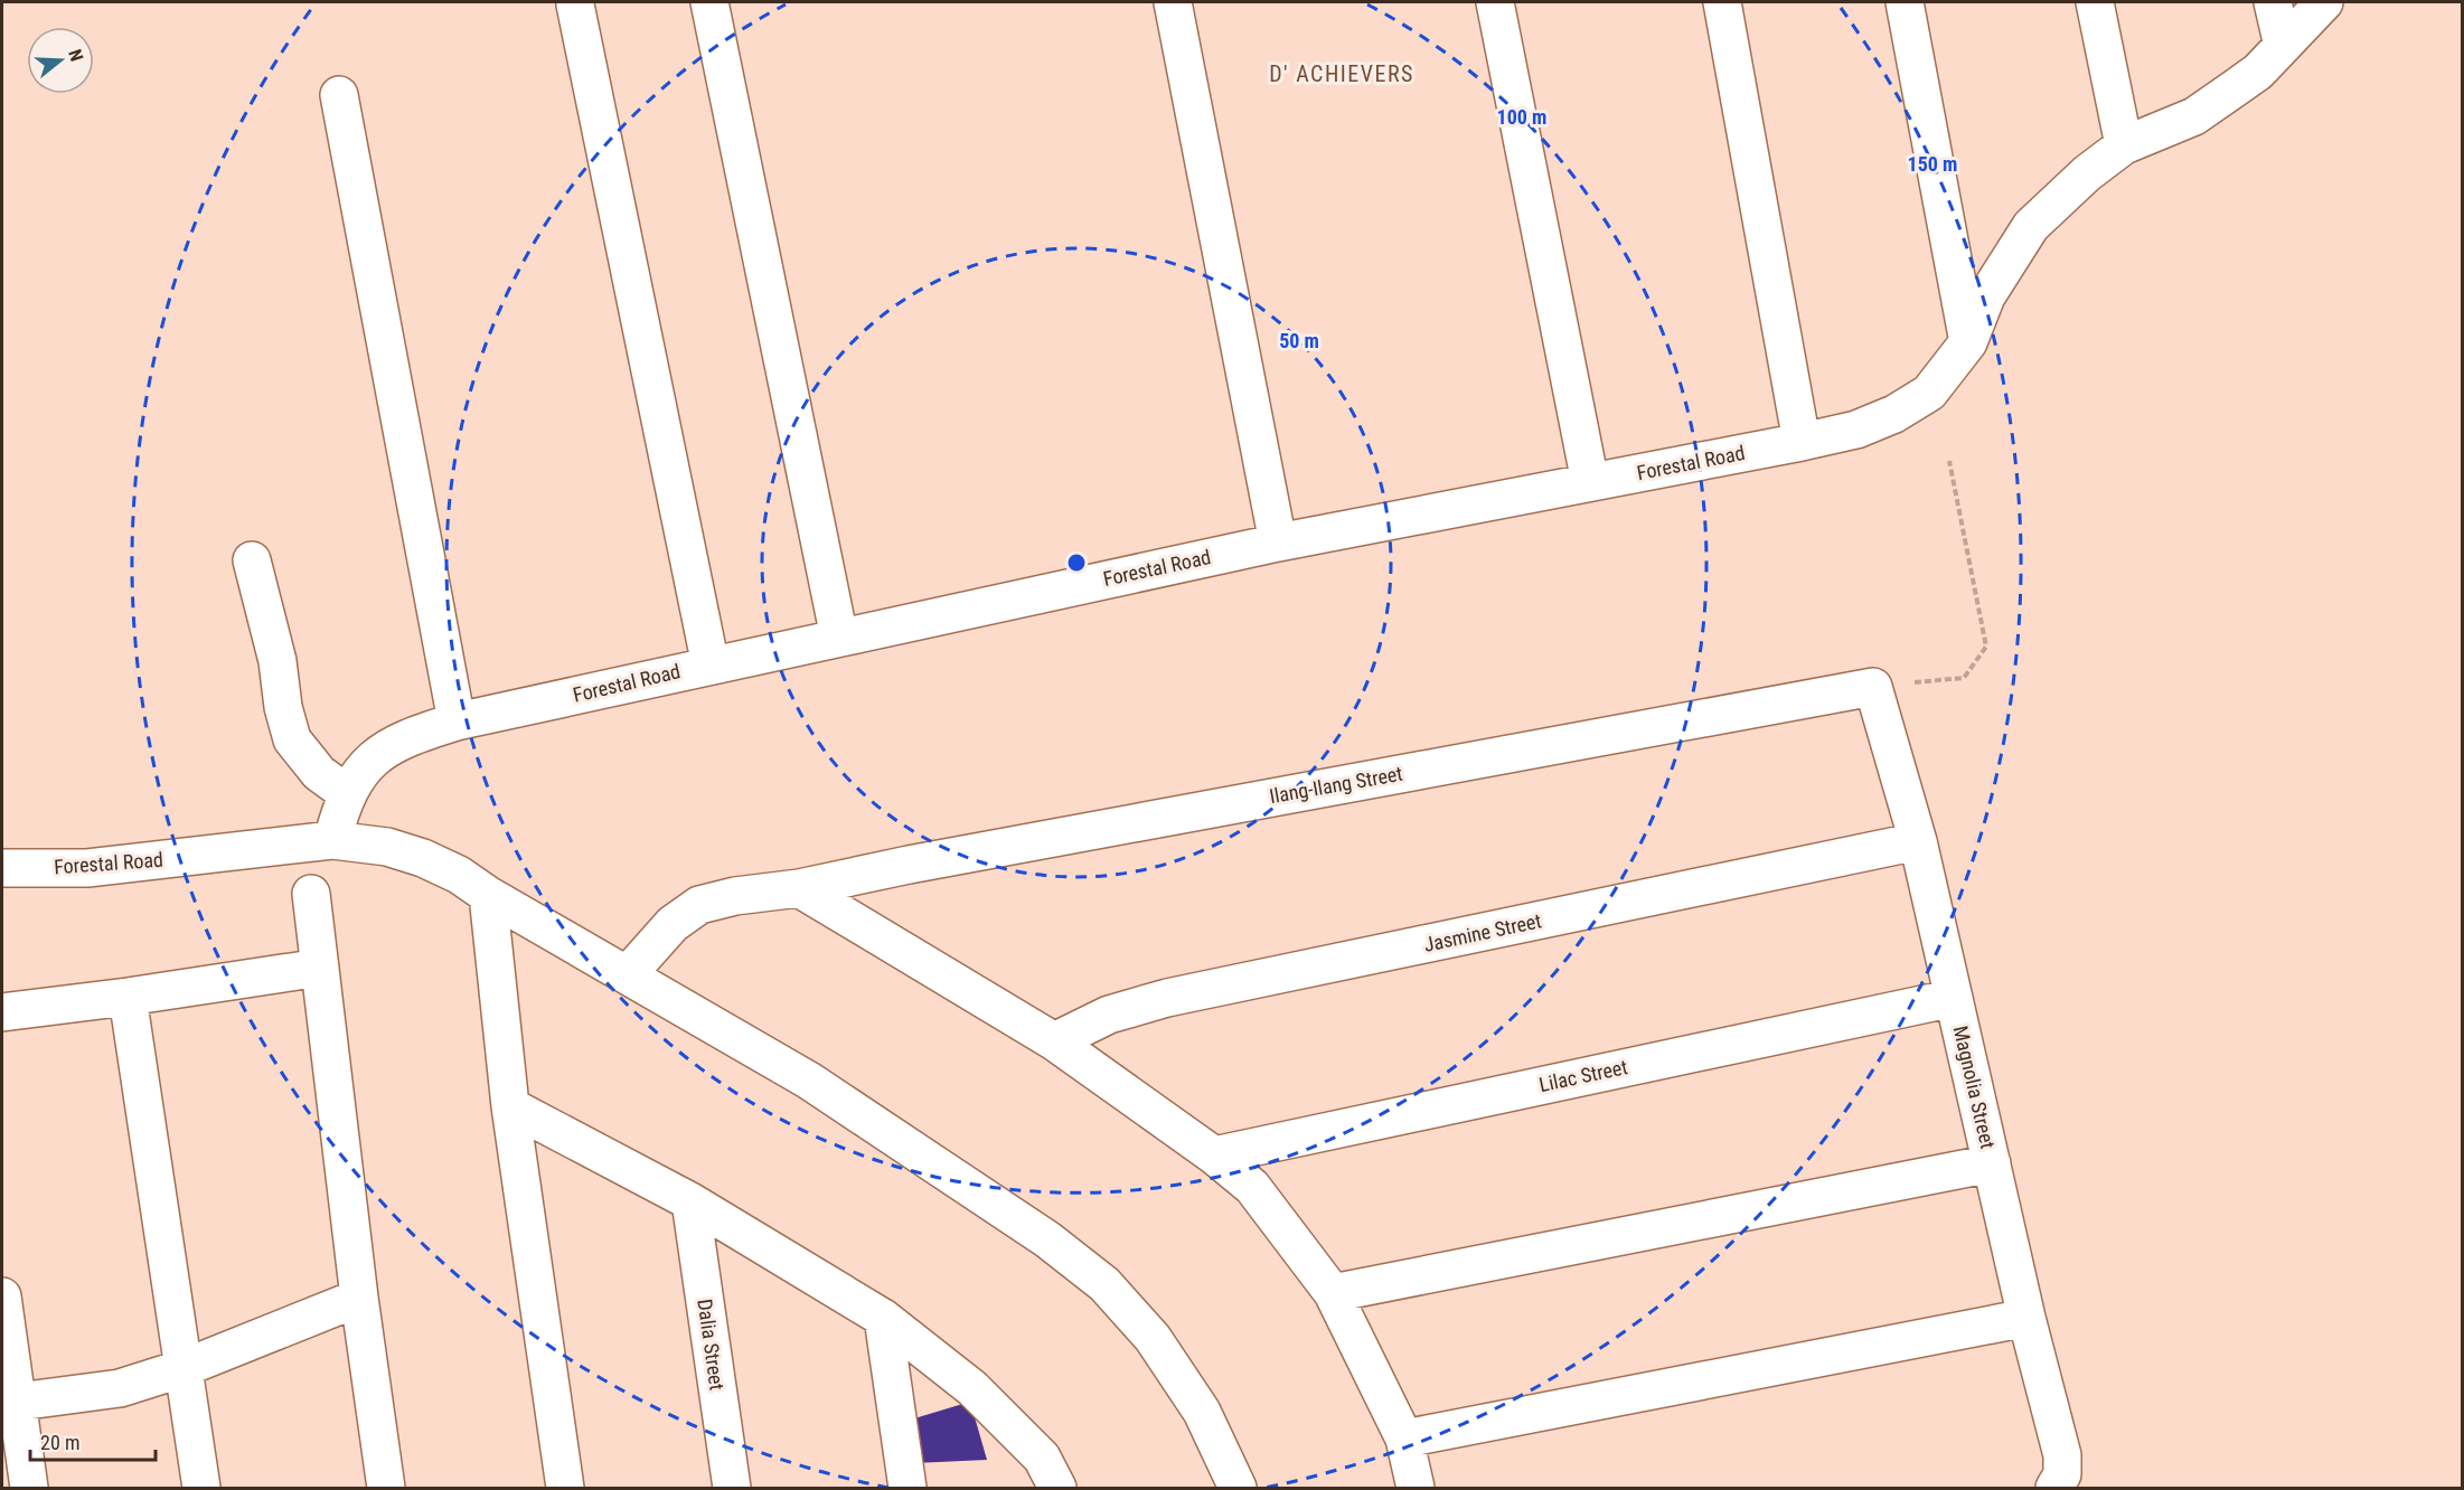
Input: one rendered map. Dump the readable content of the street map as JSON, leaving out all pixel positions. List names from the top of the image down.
{
  "streets": {
    "street": [
      "Forestal Road",
      "Ilang-Ilang Street",
      "Jasmine Street",
      "Lilac Street",
      "Magnolia Street",
      "Dalia Street"
    ]
  },
  "crossings": [
    ["Ilang-Ilang Street", "Magnolia Street"],
    ["Jasmine Street", "Magnolia Street"],
    ["Lilac Street", "Magnolia Street"]
  ],
  "districts": ["D' ACHIEVERS"],
  "scale_bar": "20 m",
  "north": "right",
  "rings": ["100 m", "150 m", "50 m"]
}
